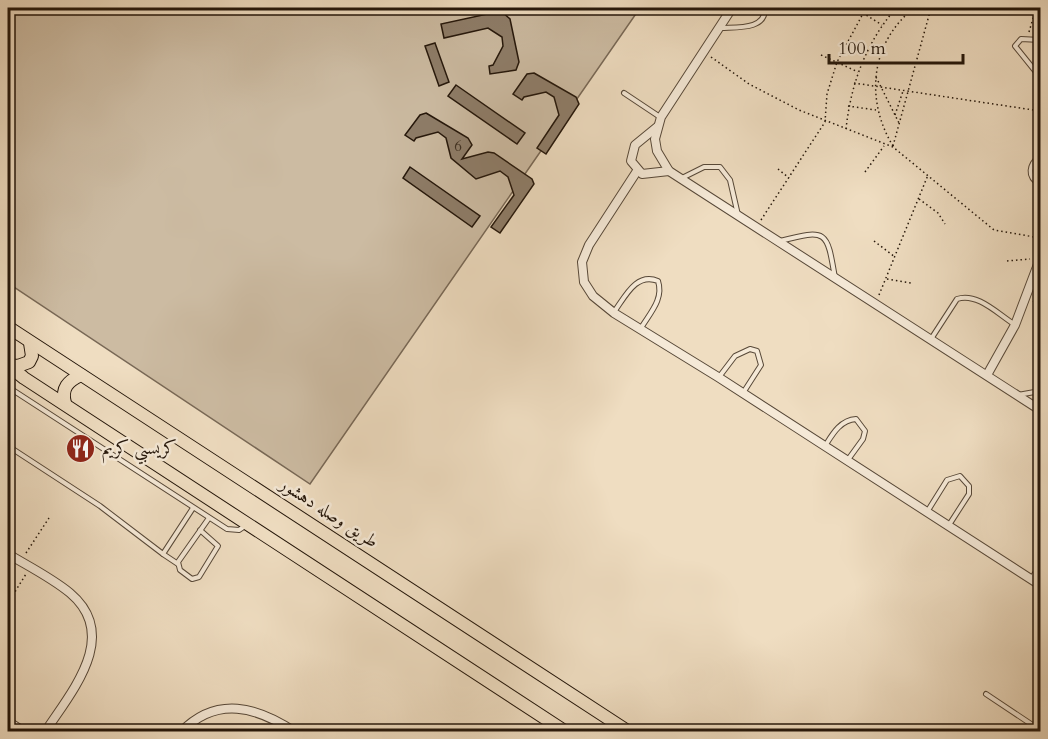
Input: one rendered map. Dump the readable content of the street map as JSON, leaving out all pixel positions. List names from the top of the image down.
{
  "streets": {
    "main road": ["طريق وصله دهشور"]
  },
  "places": {
    "restaurant": ["كريسبي كريم"]
  },
  "house_numbers": ["6"],
  "scale_bar": "100 m"
}
